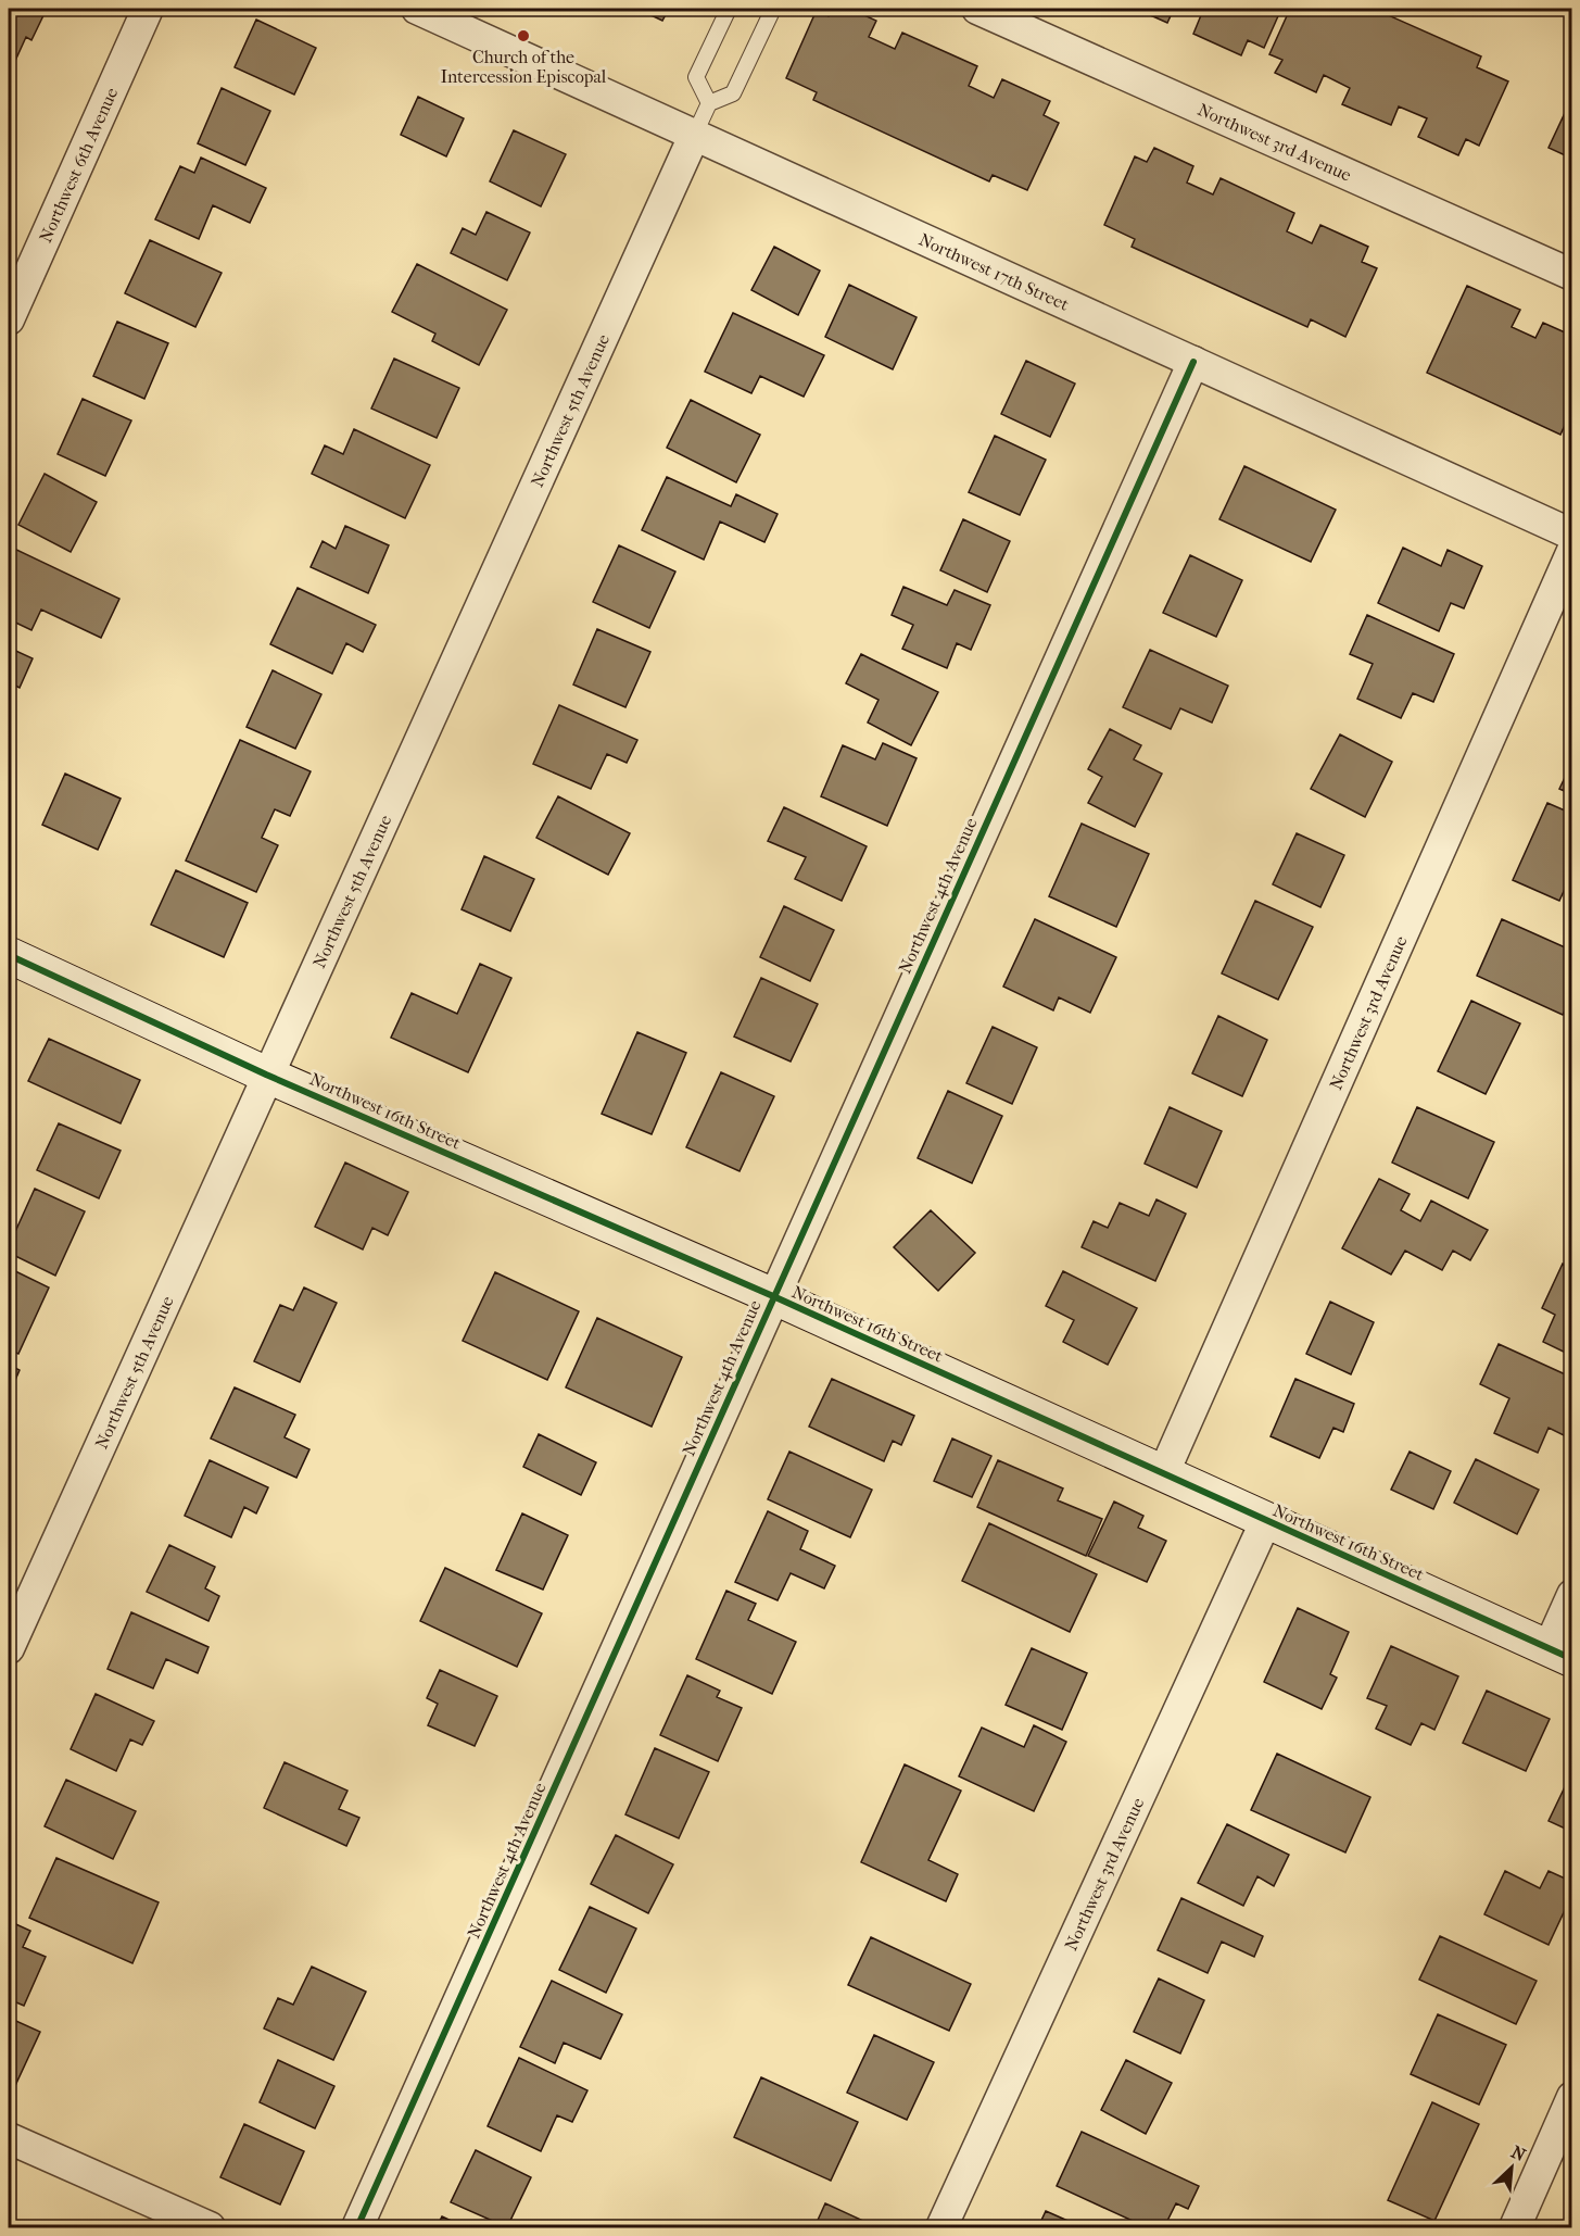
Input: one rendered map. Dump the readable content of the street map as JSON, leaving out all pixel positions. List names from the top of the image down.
{
  "streets": {
    "street": [
      "Northwest 3rd Avenue",
      "Northwest 6th Avenue",
      "Northwest 17th Street",
      "Northwest 5th Avenue",
      "Northwest 4th Avenue",
      "Northwest 16th Street"
    ]
  },
  "crossings": [
    ["Northwest 3rd Avenue", "Northwest 16th Street"],
    ["Northwest 17th Street", "Northwest 5th Avenue"],
    ["Northwest 17th Street", "Northwest 4th Avenue"],
    ["Northwest 5th Avenue", "Northwest 16th Street"],
    ["Northwest 4th Avenue", "Northwest 16th Street"]
  ],
  "places": ["Church of the Intercession Episcopal"],
  "north": "top right"
}
